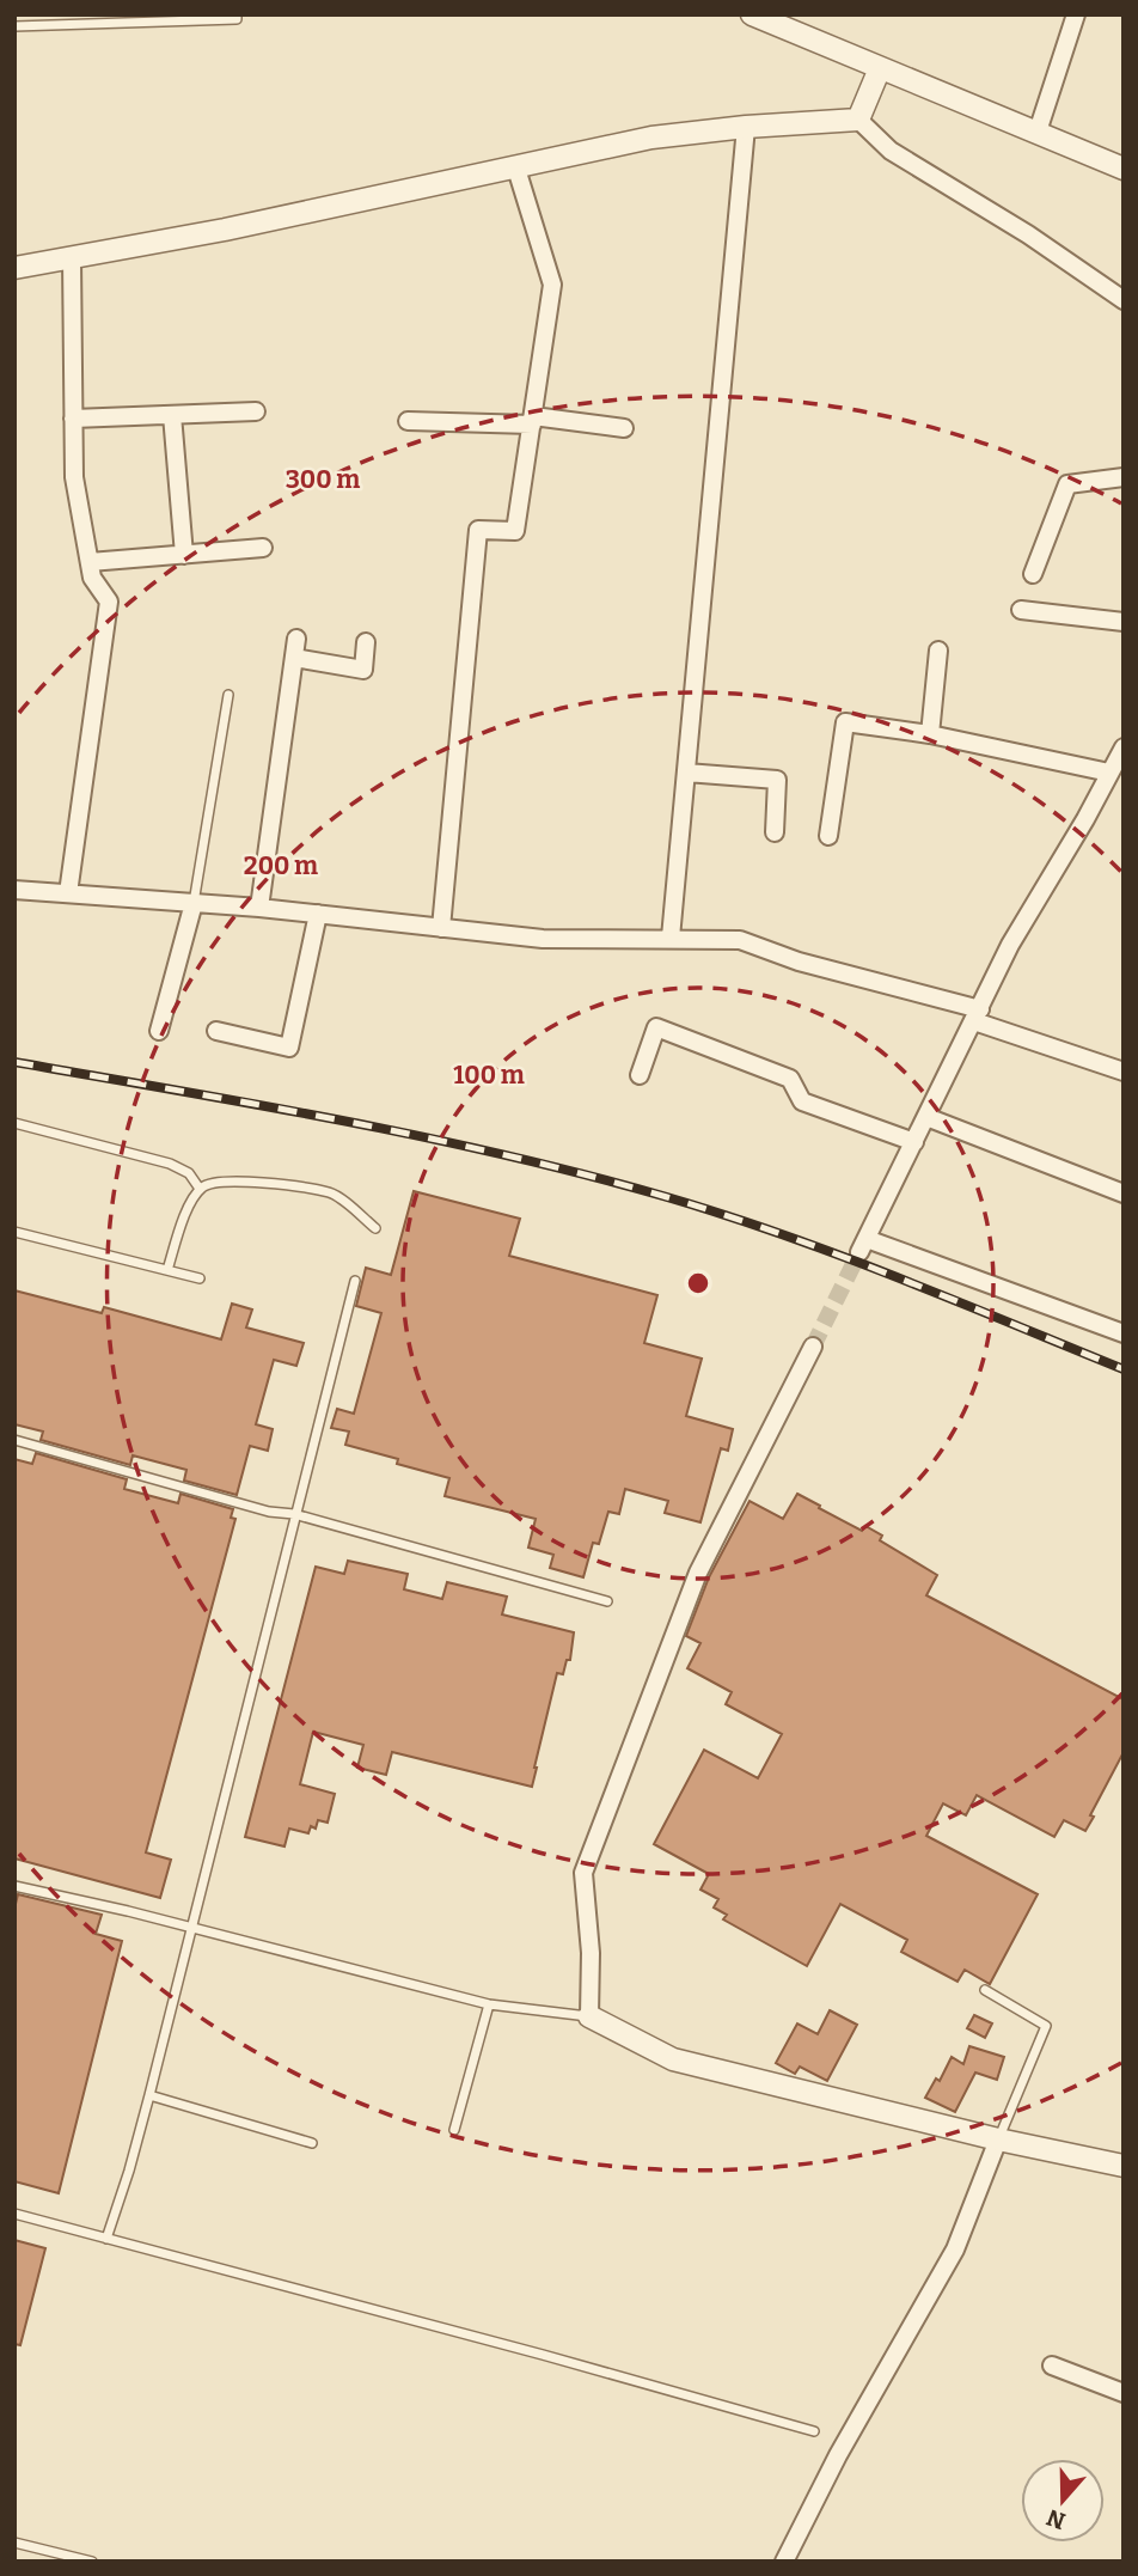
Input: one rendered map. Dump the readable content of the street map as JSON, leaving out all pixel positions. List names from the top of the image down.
{
  "north": "bottom",
  "rings": ["300 m", "200 m", "100 m"]
}
